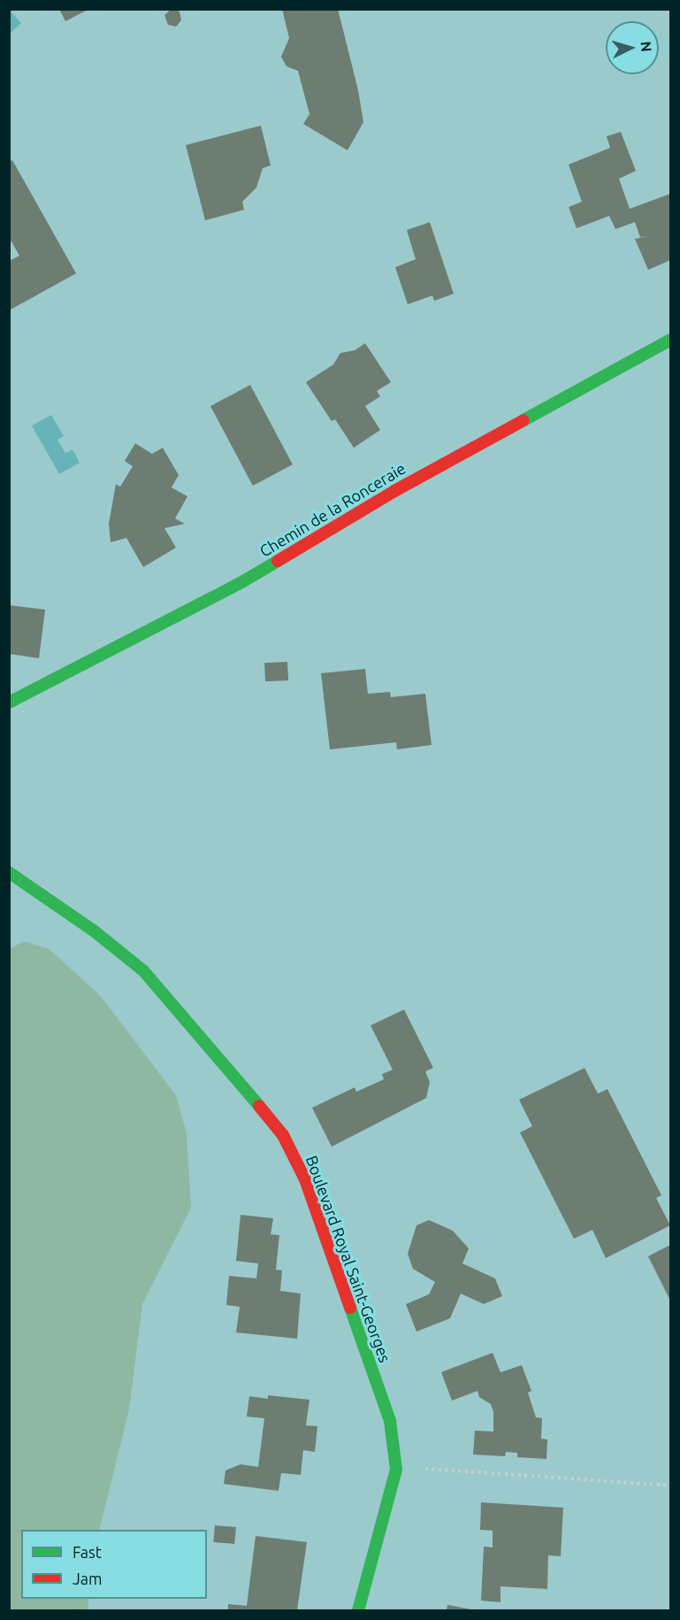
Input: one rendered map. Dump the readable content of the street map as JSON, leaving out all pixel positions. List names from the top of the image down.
{
  "streets": {
    "street": ["Chemin de la Ronceraie", "Boulevard Royal Saint-Georges"]
  },
  "legend": ["Fast", "Jam"],
  "north": "right"
}
